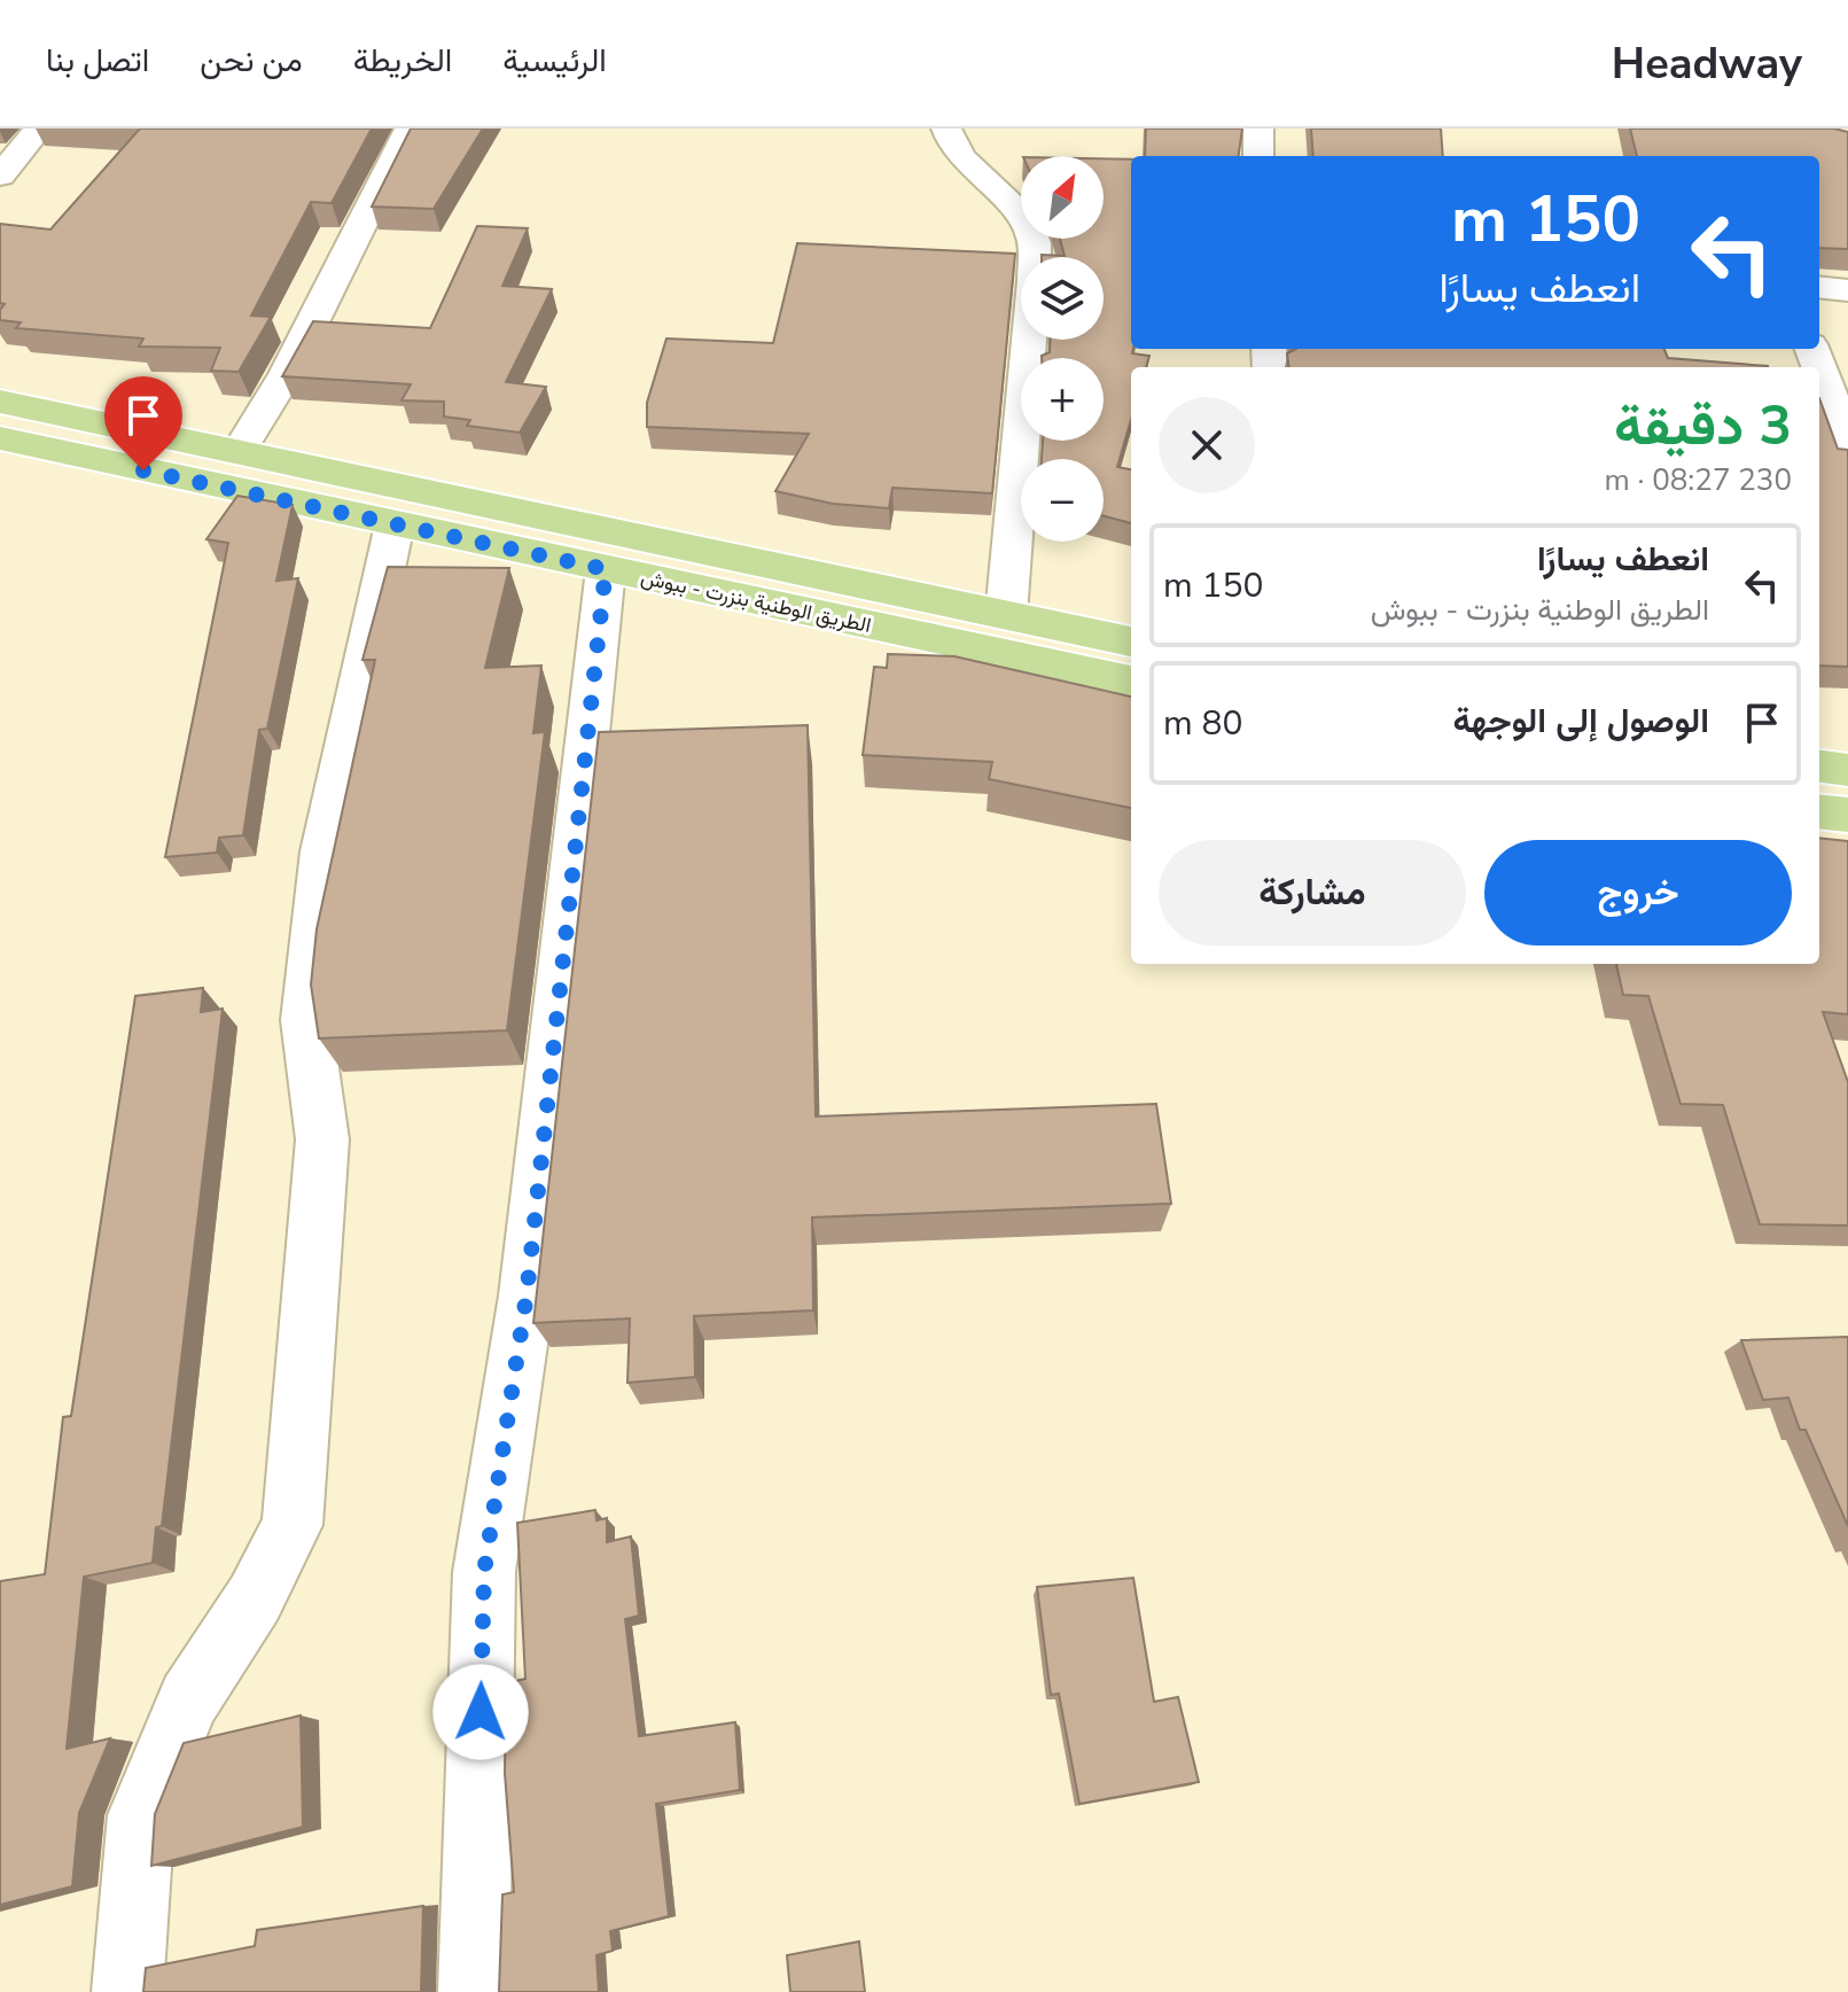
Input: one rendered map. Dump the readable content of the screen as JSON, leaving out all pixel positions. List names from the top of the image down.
{
  "streets": {
    "main road": ["الطريق الوطنية بنزرت - ببوش"]
  },
  "north": "top right",
  "page": {
    "header": "Headway",
    "nav": [
      "الرئيسية",
      "الخريطة",
      "من نحن",
      "اتصل بنا"
    ],
    "map_buttons": ["+", "−"],
    "turn": ["150 m", "انعطف يسارًا"],
    "heading": ["3 دقيقة", "230 m · 08:27"],
    "list": [
      {
        "name": "انعطف يسارًا",
        "note": "الطريق الوطنية بنزرت - ببوش",
        "value": "150 m"
      },
      {
        "name": "الوصول إلى الوجهة",
        "value": "80 m"
      }
    ],
    "buttons": ["خروج", "مشاركة"]
  }
}
